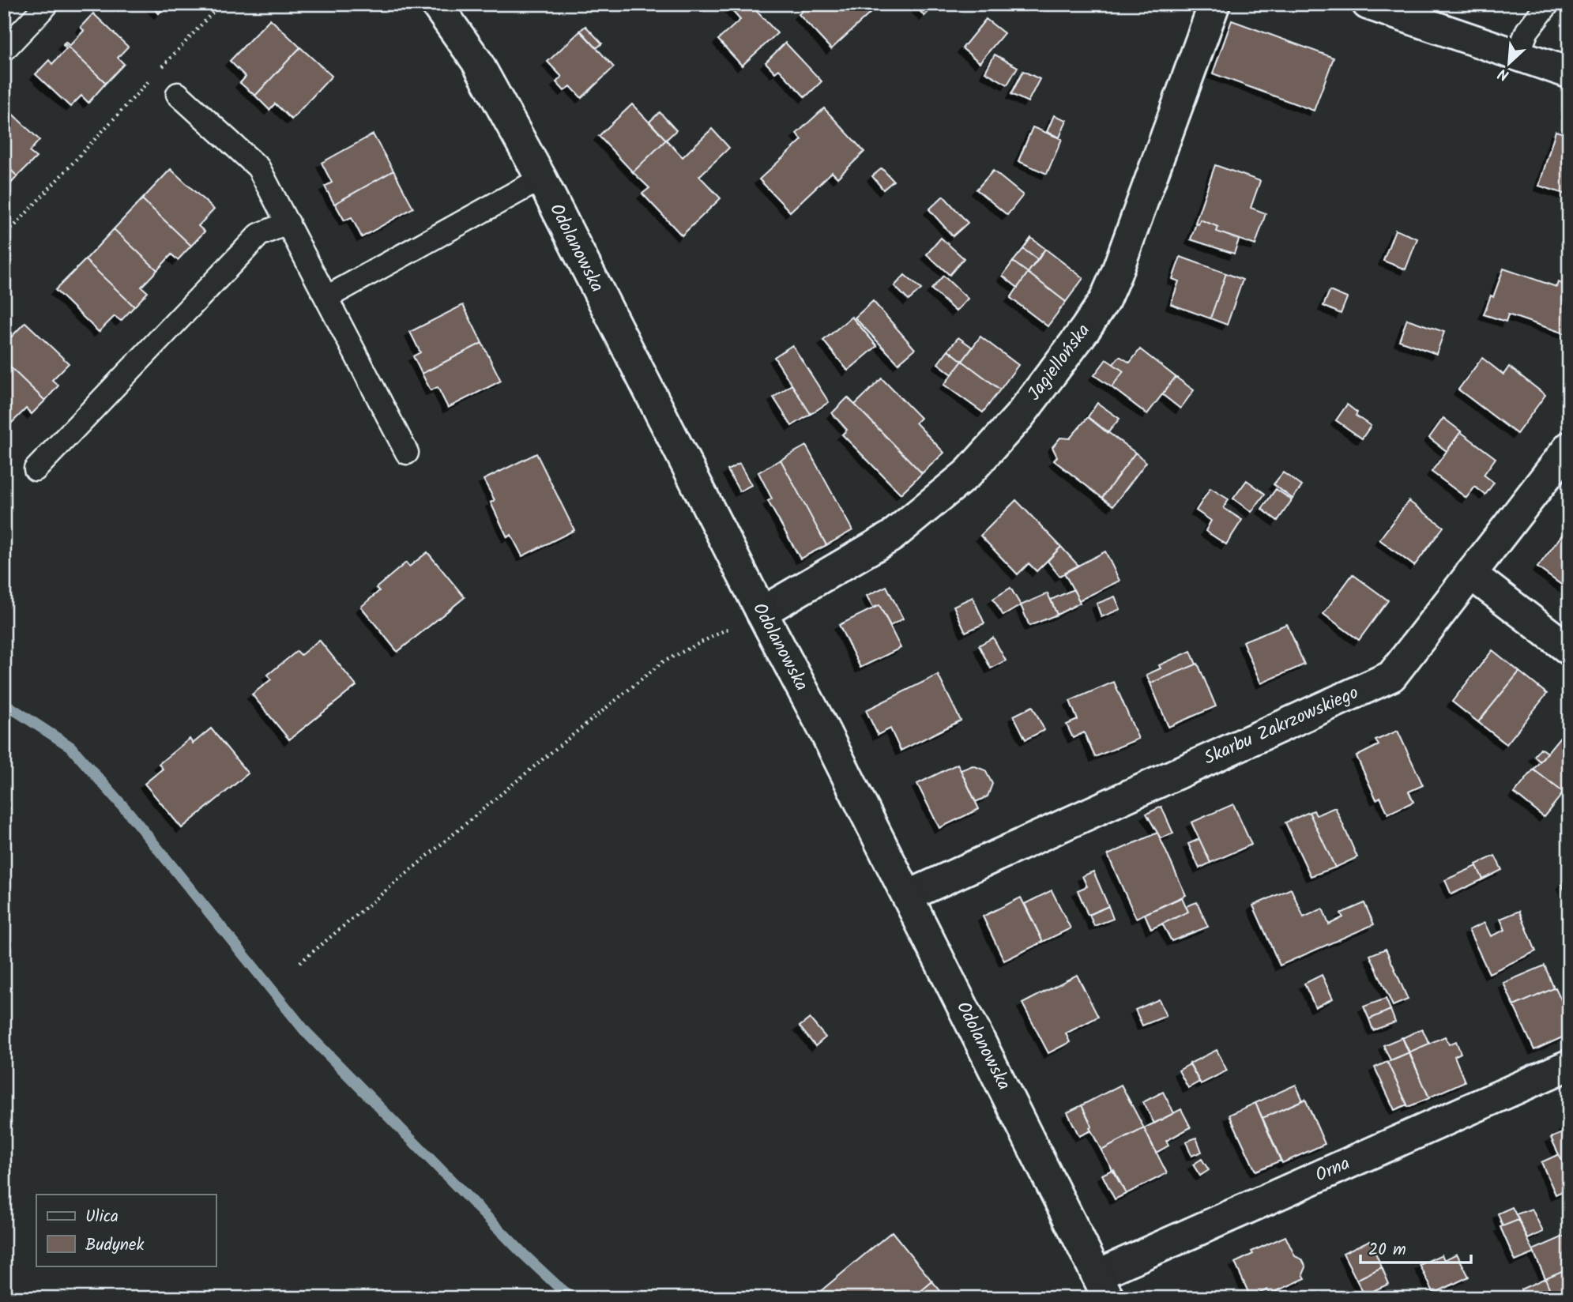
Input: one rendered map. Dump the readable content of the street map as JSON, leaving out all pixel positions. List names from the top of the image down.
{
  "streets": {
    "street": [
      "Odolanowska",
      "Jagiellońska",
      "Skarbu Zakrzowskiego",
      "Orna"
    ]
  },
  "crossings": [
    ["Odolanowska", "Jagiellońska"],
    ["Odolanowska", "Skarbu Zakrzowskiego"],
    ["Odolanowska", "Orna"]
  ],
  "legend": ["Ulica", "Budynek"],
  "scale_bar": "20 m",
  "north": "bottom left"
}
